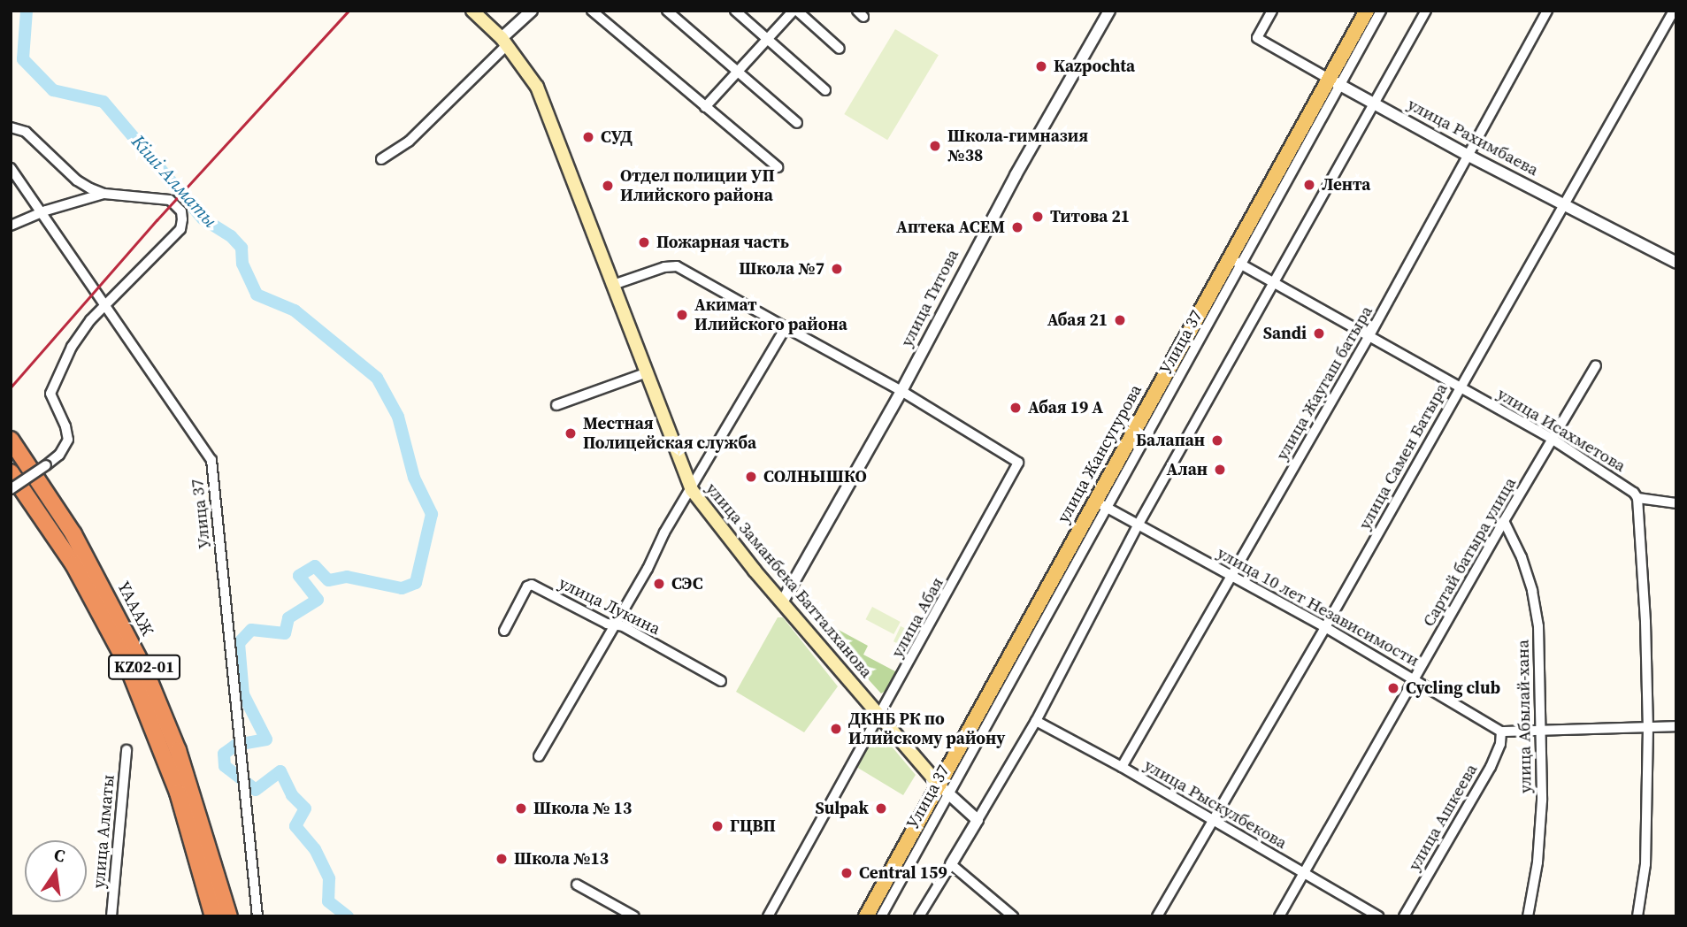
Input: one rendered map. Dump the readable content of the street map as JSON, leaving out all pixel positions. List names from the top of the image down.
{
  "streets": {
    "highway": ["ҮАААЖ", "KZ02-01"],
    "main road": ["улица Жансугурова", "улица Заманбека Батталханова"],
    "street": [
      "улица Рахимбаева",
      "улица Титова",
      "Улица 37",
      "улица Жаугаш батыра",
      "улица Исахметова",
      "улица Самен Батыра",
      "Сартай батыра улица",
      "улица Лукина",
      "улица 10 лет Независимости",
      "улица Абая",
      "улица Абылай-хана",
      "улица Рыскулбекова",
      "улица Ашкеева",
      "улица Алматы"
    ]
  },
  "crossings": [
    ["улица Рахимбаева", "улица Жаугаш батыра"],
    ["улица Рахимбаева", "улица Жансугурова"],
    ["улица Рахимбаева", "улица Самен Батыра"],
    ["улица Титова", "улица Заманбека Батталханова"],
    ["улица Титова", "улица Абая"],
    ["улица Жаугаш батыра", "улица Исахметова"],
    ["улица Жаугаш батыра", "улица 10 лет Независимости"],
    ["улица Жаугаш батыра", "улица Рыскулбекова"],
    ["улица Исахметова", "улица Жансугурова"],
    ["улица Исахметова", "улица Самен Батыра"],
    ["улица Исахметова", "Сартай батыра улица"],
    ["улица Жансугурова", "улица Заманбека Батталханова"],
    ["улица Жансугурова", "улица 10 лет Независимости"],
    ["улица Самен Батыра", "улица 10 лет Независимости"],
    ["улица Самен Батыра", "улица Рыскулбекова"],
    ["Сартай батыра улица", "улица 10 лет Независимости"],
    ["Сартай батыра улица", "улица Абылай-хана"],
    ["Сартай батыра улица", "улица Рыскулбекова"],
    ["улица Заманбека Батталханова", "улица Абая"],
    ["улица 10 лет Независимости", "улица Ашкеева"]
  ],
  "water": ["Кіші Алматы"],
  "places": [
    "Kazpochta",
    "СУД",
    "Школа-гимназия №38",
    "Лента",
    "Отдел полиции УП Илийского района",
    "Титова 21",
    "Аптека АСЕМ",
    "Пожарная часть",
    "Школа №7",
    "Акимат Илийского района",
    "Абая 21",
    "Sandi",
    "Абая 19 А",
    "Местная Полицейская служба",
    "Балапан",
    "Алан",
    "СОЛНЫШКО",
    "СЭС",
    "Cycling club",
    "ДКНБ РК по Илийскому району",
    "Школа № 13",
    "Sulpak",
    "ГЦВП",
    "Школа №13",
    "Central 159"
  ],
  "north": "top"
}
